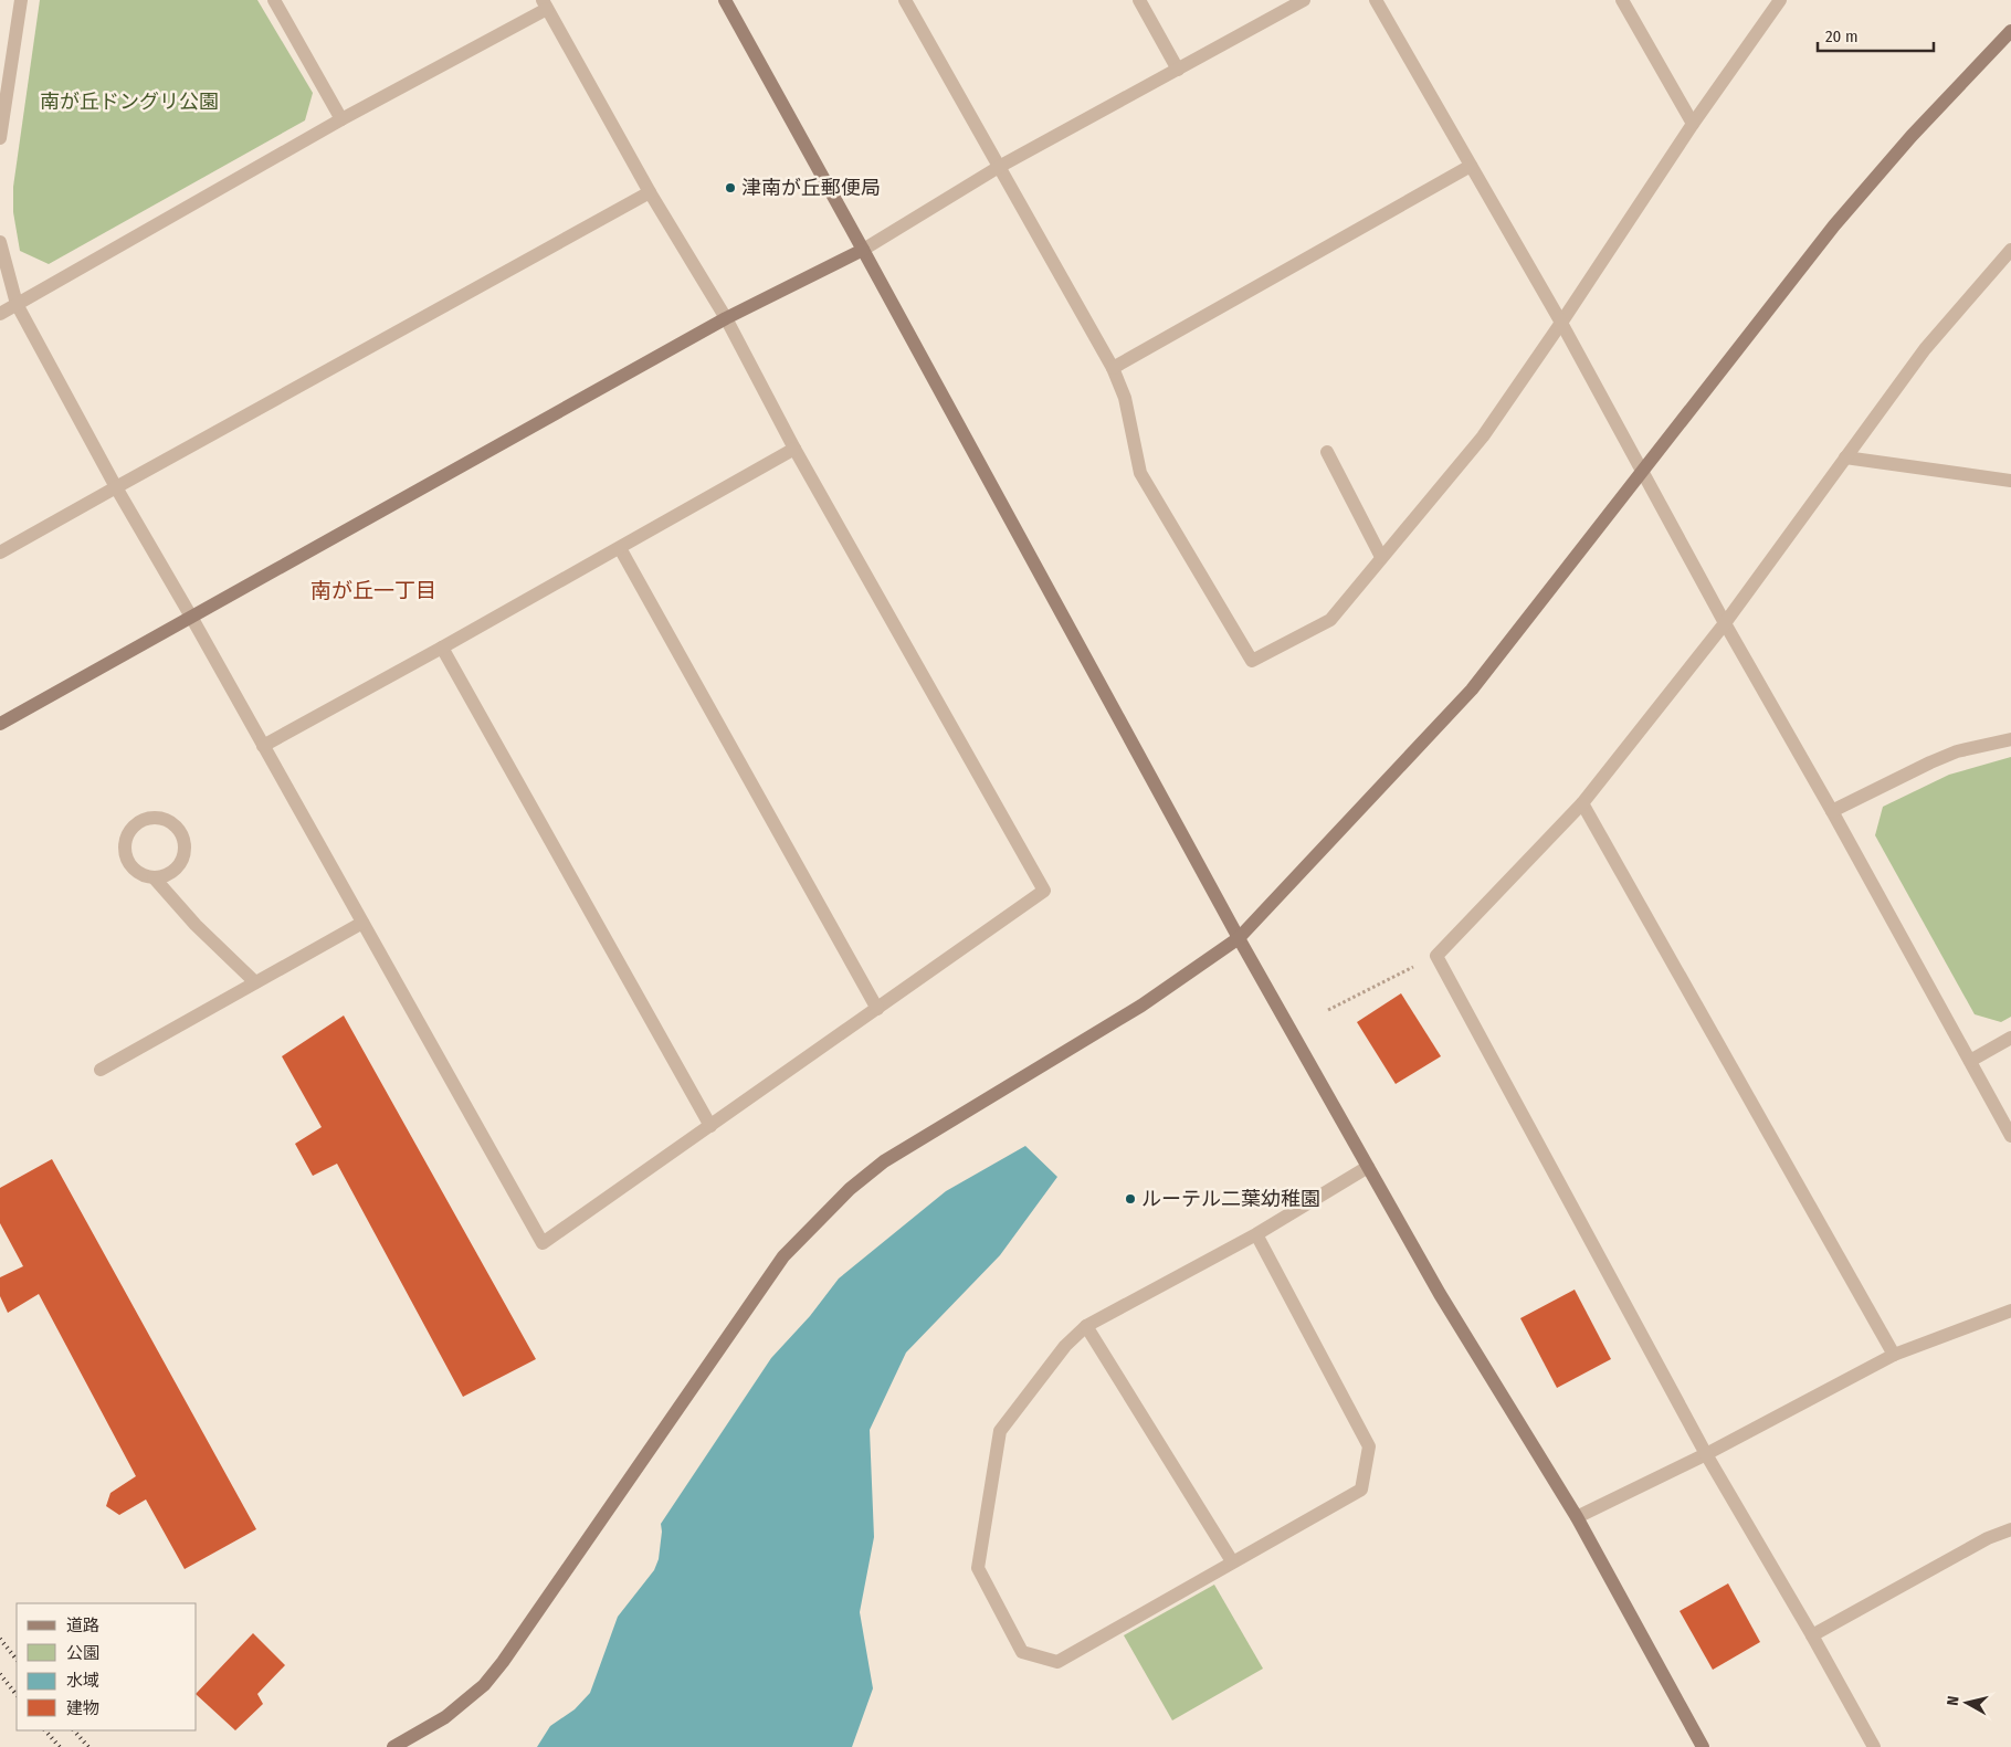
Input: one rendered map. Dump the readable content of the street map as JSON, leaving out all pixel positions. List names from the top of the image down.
{
  "districts": ["南が丘一丁目"],
  "parks": ["南が丘ドングリ公園"],
  "places": ["津南が丘郵便局", "ルーテル二葉幼稚園"],
  "legend": [
    "道路",
    "公園",
    "水域",
    "建物"
  ],
  "scale_bar": "20 m",
  "north": "left"
}
